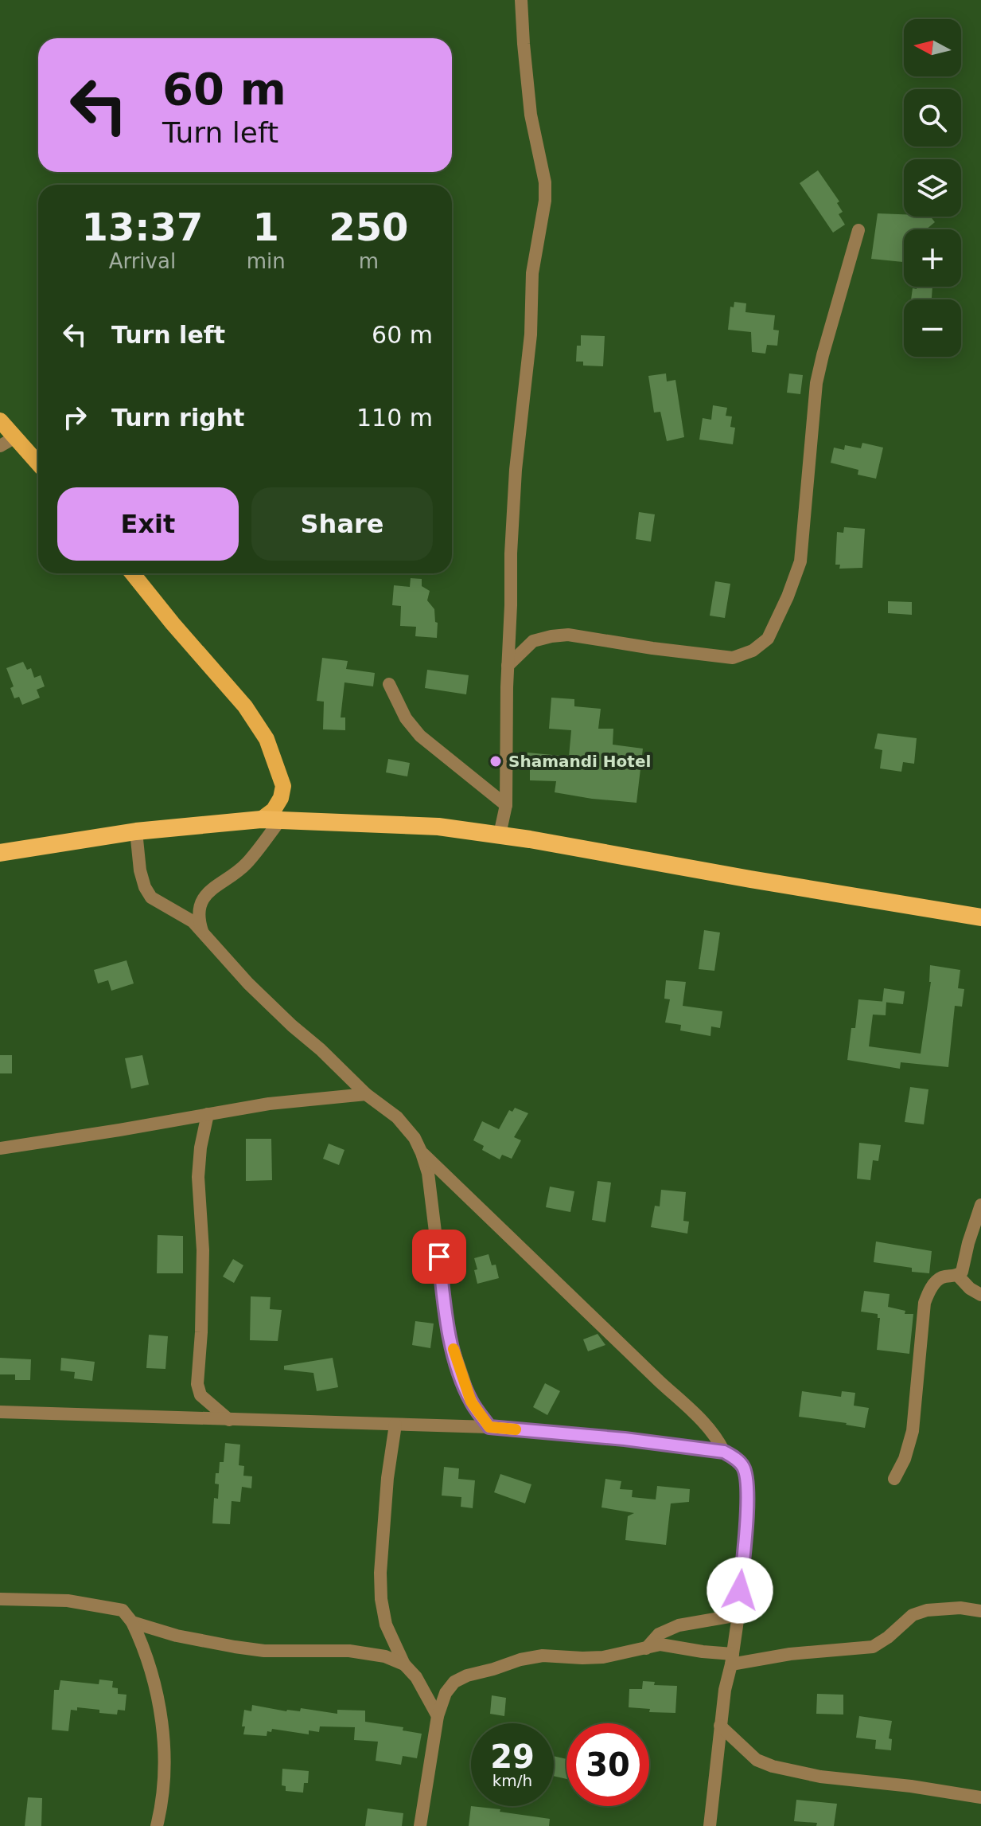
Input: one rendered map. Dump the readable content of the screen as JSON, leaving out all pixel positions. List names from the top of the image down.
{
  "places": ["Shamandi Hotel"],
  "north": "left",
  "page": {
    "map_buttons": ["+", "−"],
    "turn": ["60 m", "Turn left"],
    "eta": [
      "13:37",
      "Arrival",
      "1",
      "min",
      "250",
      "m"
    ],
    "list": [
      {
        "name": "Turn left",
        "value": "60 m"
      },
      {
        "name": "Turn right",
        "value": "110 m"
      }
    ],
    "buttons": ["Exit", "Share"],
    "speed": "29 km/h",
    "limit": "30"
  }
}
